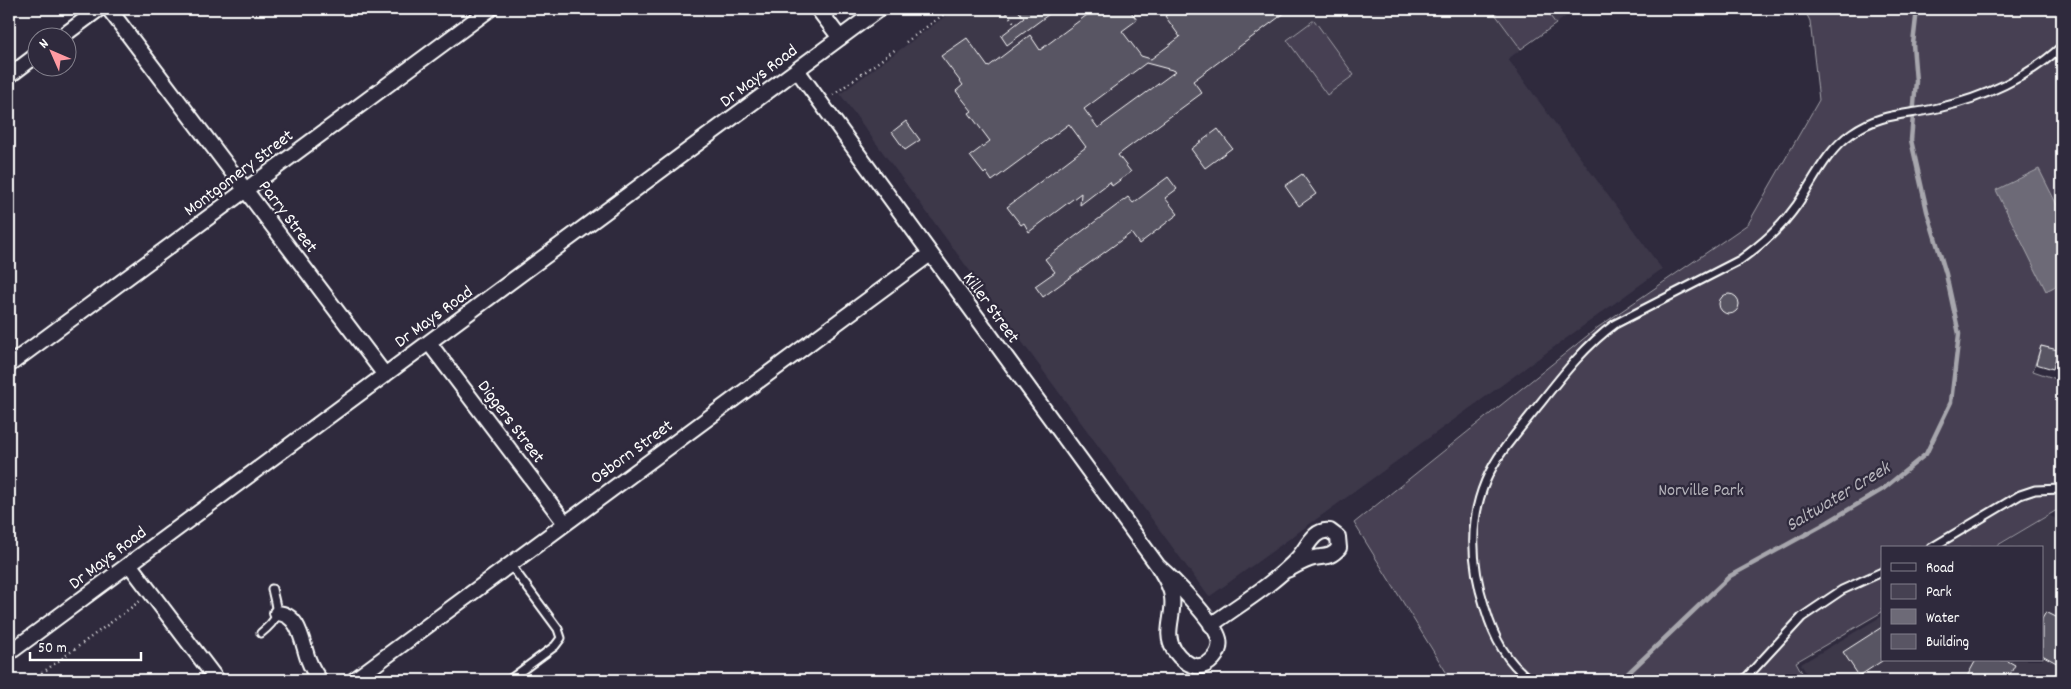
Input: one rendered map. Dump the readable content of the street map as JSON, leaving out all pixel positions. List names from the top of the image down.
{
  "streets": {
    "street": [
      "Dr Mays Road",
      "Montgomery Street",
      "Parry Street",
      "Killer Street",
      "Diggers Street",
      "Osborn Street"
    ]
  },
  "crossings": [
    ["Dr Mays Road", "Parry Street"],
    ["Dr Mays Road", "Killer Street"],
    ["Dr Mays Road", "Diggers Street"],
    ["Montgomery Street", "Parry Street"],
    ["Killer Street", "Osborn Street"],
    ["Diggers Street", "Osborn Street"]
  ],
  "water": ["Saltwater Creek"],
  "parks": ["Norville Park"],
  "legend": [
    "Road",
    "Park",
    "Water",
    "Building"
  ],
  "scale_bar": "50 m",
  "north": "top left"
}
